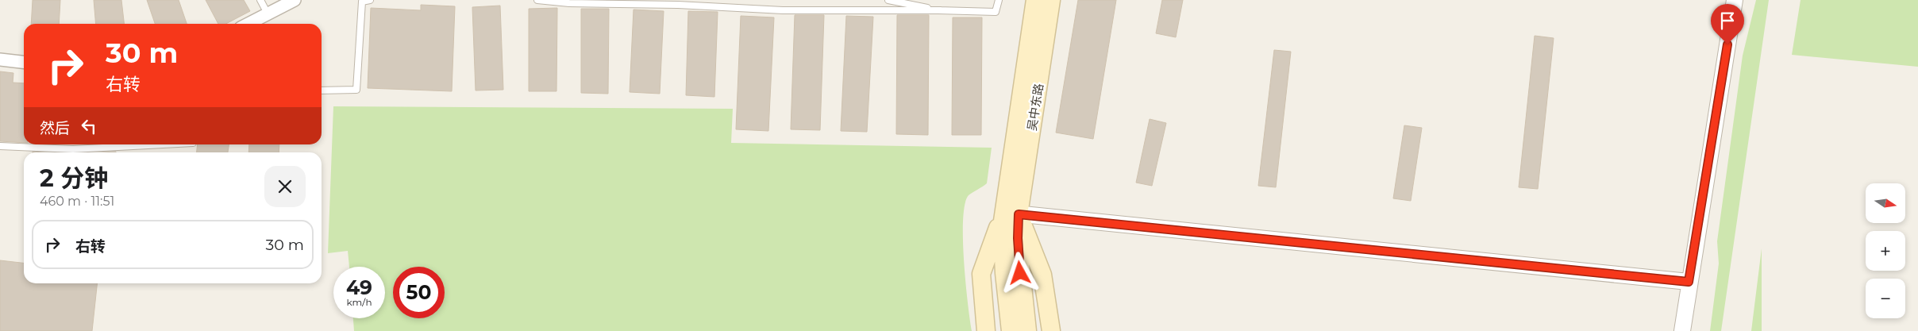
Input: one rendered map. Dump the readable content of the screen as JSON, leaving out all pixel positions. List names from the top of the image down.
{
  "streets": {
    "main road": ["吴中东路"]
  },
  "north": "right",
  "page": {
    "turn": ["30 m", "右转"],
    "then": "然后",
    "heading": ["2 分钟", "460 m · 11:51"],
    "map_buttons": ["+", "−"],
    "list": [
      {
        "name": "右转",
        "value": "30 m"
      }
    ],
    "speed": "49 km/h",
    "limit": "50"
  }
}
